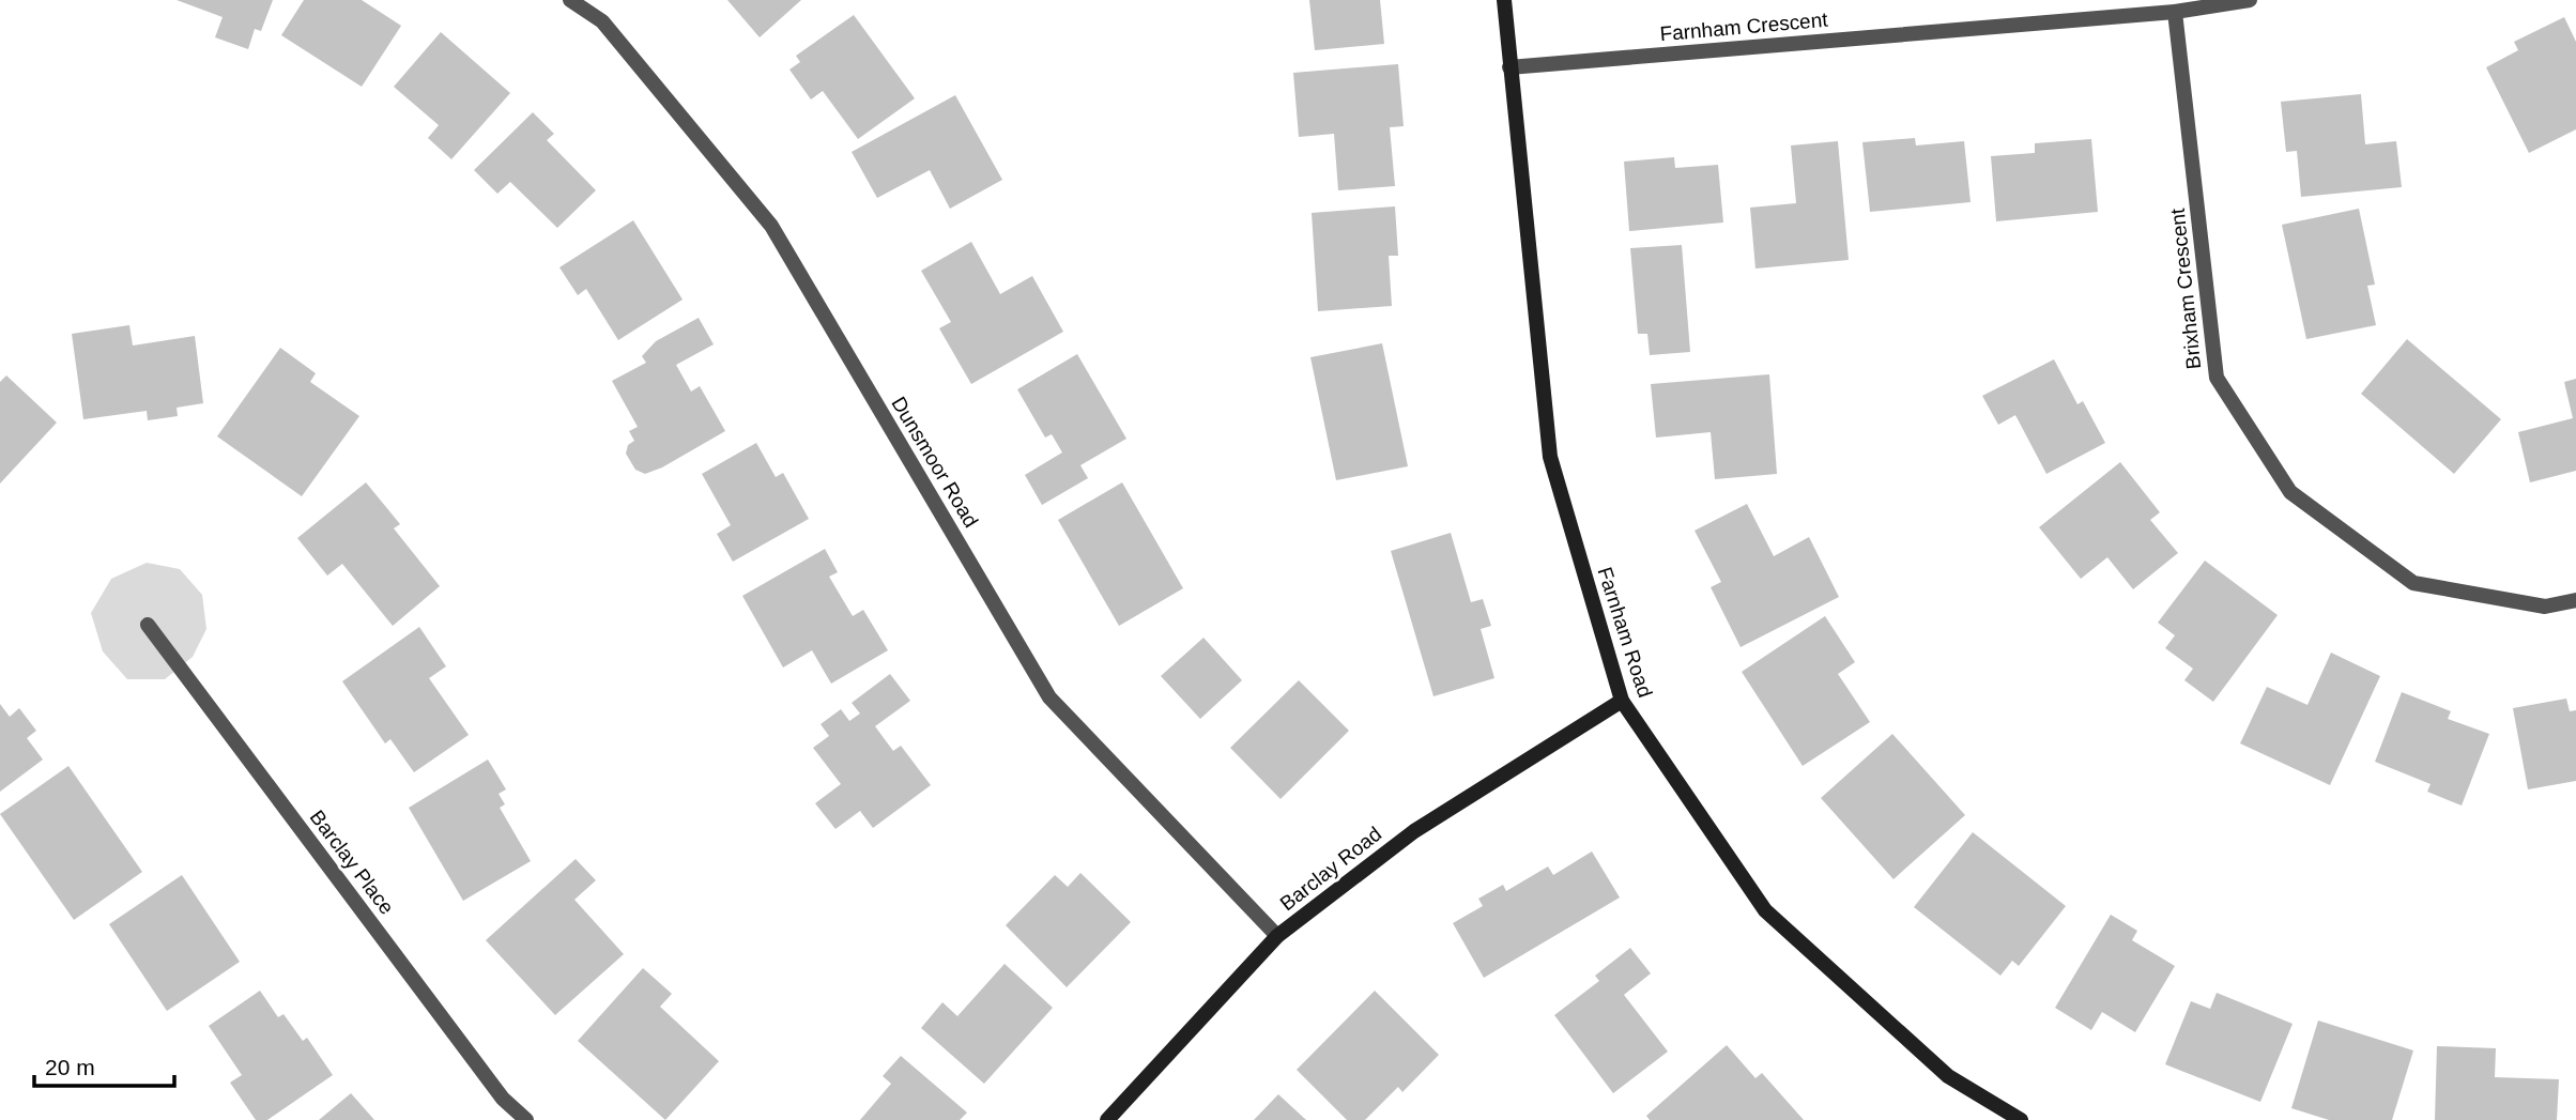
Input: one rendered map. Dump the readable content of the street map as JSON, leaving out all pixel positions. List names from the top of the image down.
{
  "streets": {
    "street": [
      "Farnham Crescent",
      "Brixham Crescent",
      "Dunsmoor Road",
      "Farnham Road",
      "Barclay Place",
      "Barclay Road"
    ]
  },
  "crossings": [
    ["Farnham Crescent", "Brixham Crescent"],
    ["Farnham Crescent", "Farnham Road"],
    ["Dunsmoor Road", "Barclay Road"],
    ["Farnham Road", "Barclay Road"]
  ],
  "scale_bar": "20 m"
}
